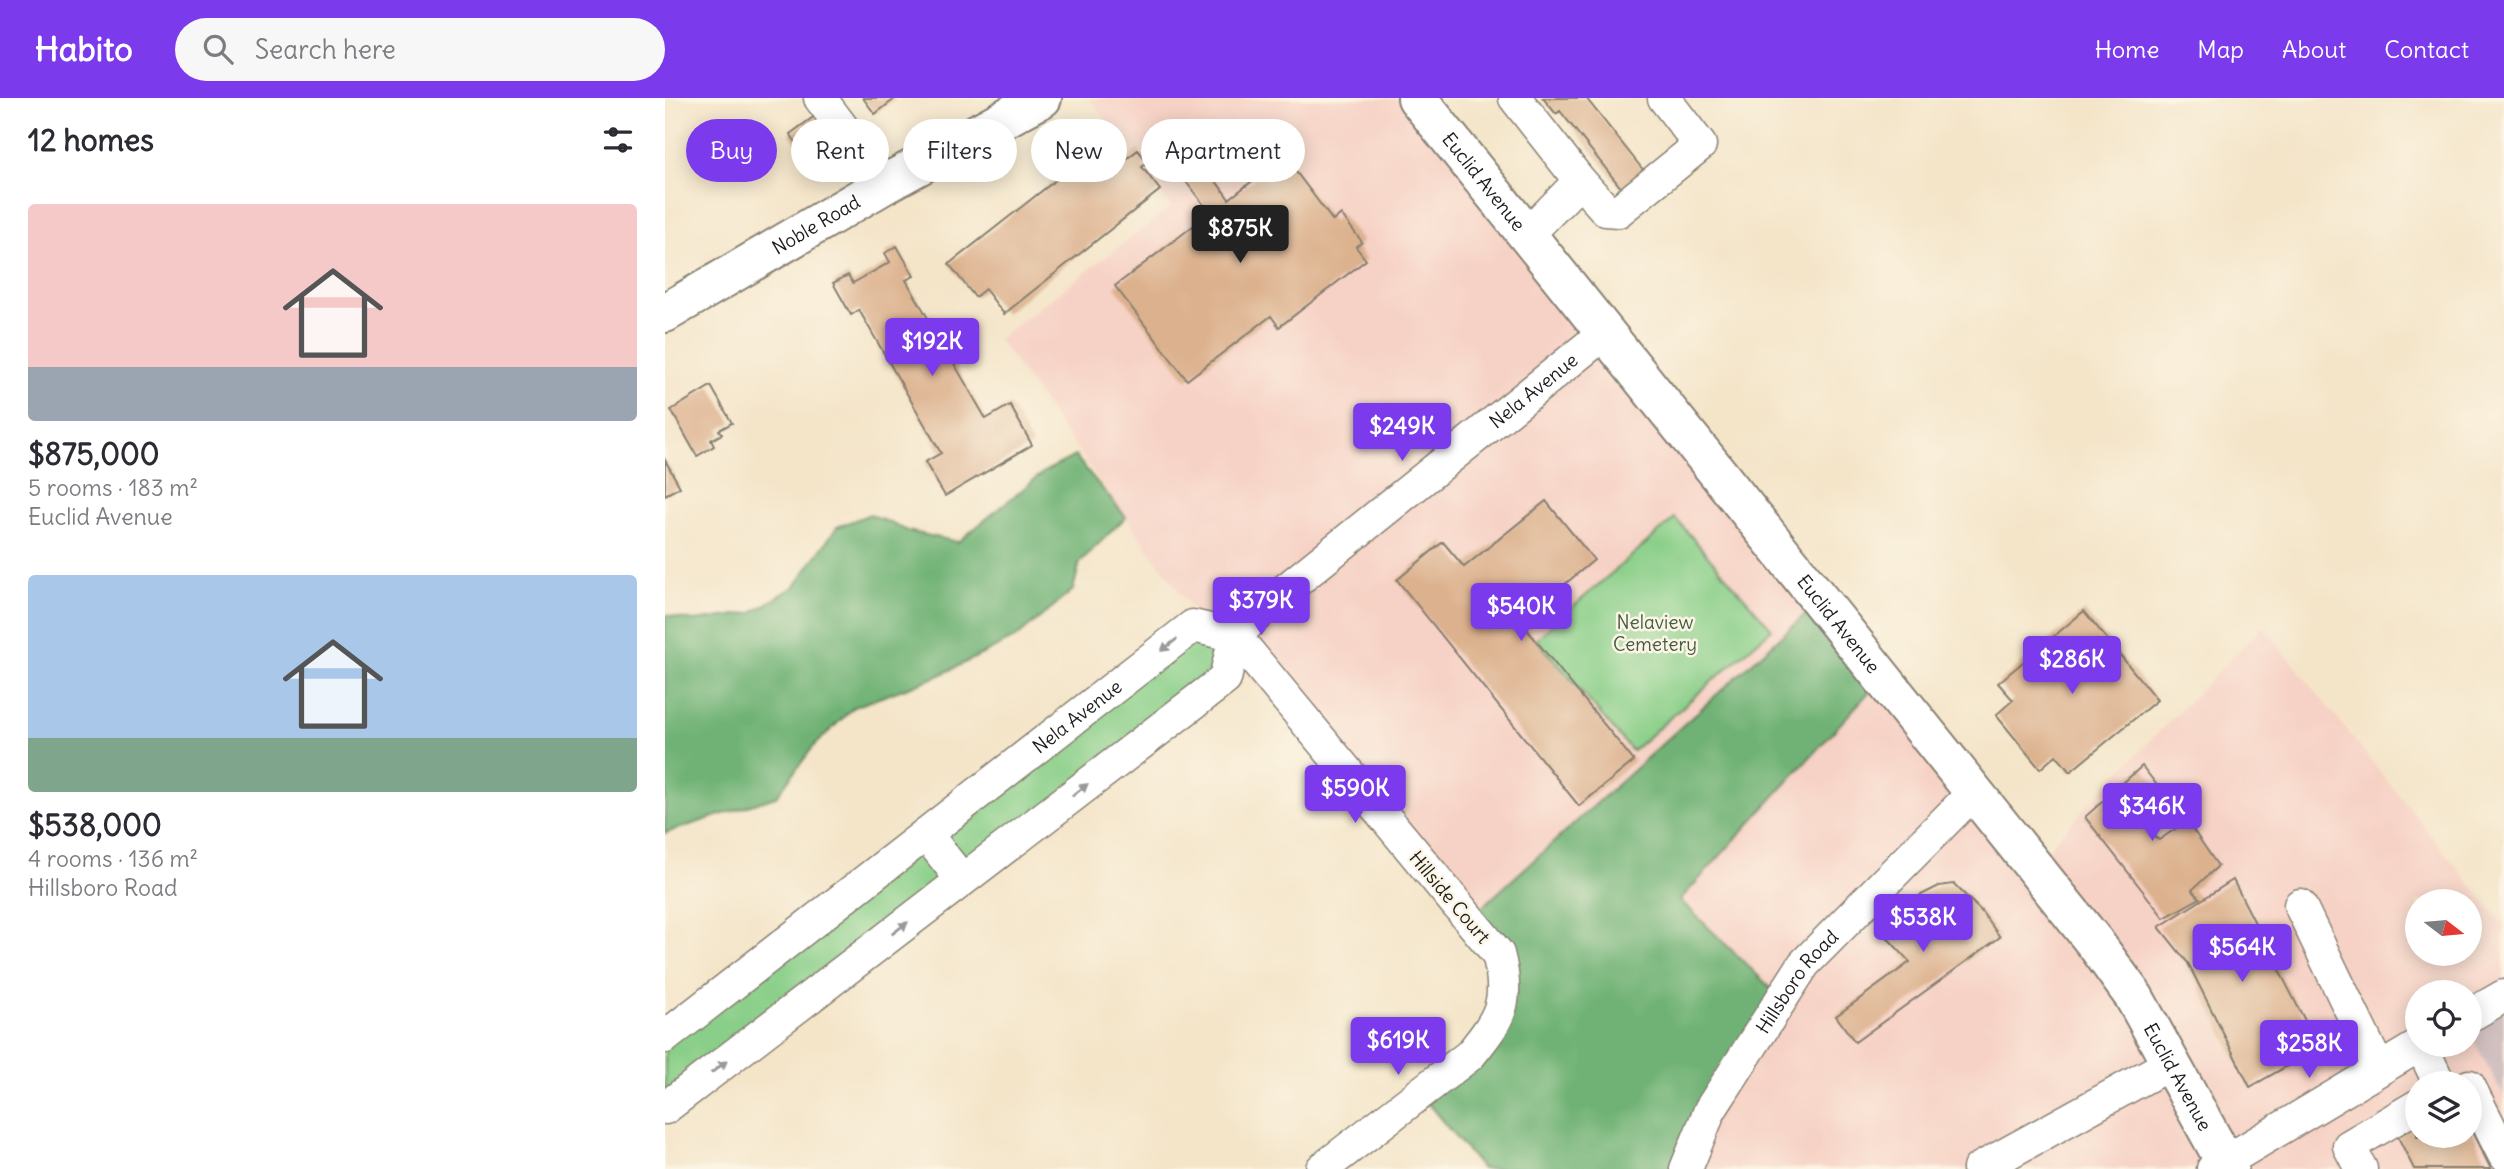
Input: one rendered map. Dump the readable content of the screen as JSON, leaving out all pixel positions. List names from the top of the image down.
{
  "streets": {
    "main road": ["Euclid Avenue", "Noble Road"],
    "street": ["Nela Avenue", "Hillside Court", "Hillsboro Road"]
  },
  "crossings": [
    ["Euclid Avenue", "Nela Avenue"],
    ["Euclid Avenue", "Hillsboro Road"],
    ["Nela Avenue", "Hillside Court"]
  ],
  "parks": ["Nelaview Cemetery"],
  "north": "right",
  "page": {
    "header": "Habito",
    "search": "Search here",
    "nav": [
      "Home",
      "Map",
      "About",
      "Contact"
    ],
    "heading": "12 homes",
    "chip": [
      "Buy",
      "Rent",
      "Filters",
      "New",
      "Apartment"
    ],
    "list": [
      {
        "name": "$875,000",
        "note": "5 rooms · 183 m² · Euclid Avenue"
      },
      {
        "name": "$538,000",
        "note": "4 rooms · 136 m² · Hillsboro Road"
      }
    ],
    "price": [
      "$875K",
      "$192K",
      "$249K",
      "$379K",
      "$540K",
      "$286K",
      "$590K",
      "$346K",
      "$538K",
      "$564K",
      "$619K",
      "$258K"
    ]
  }
}
